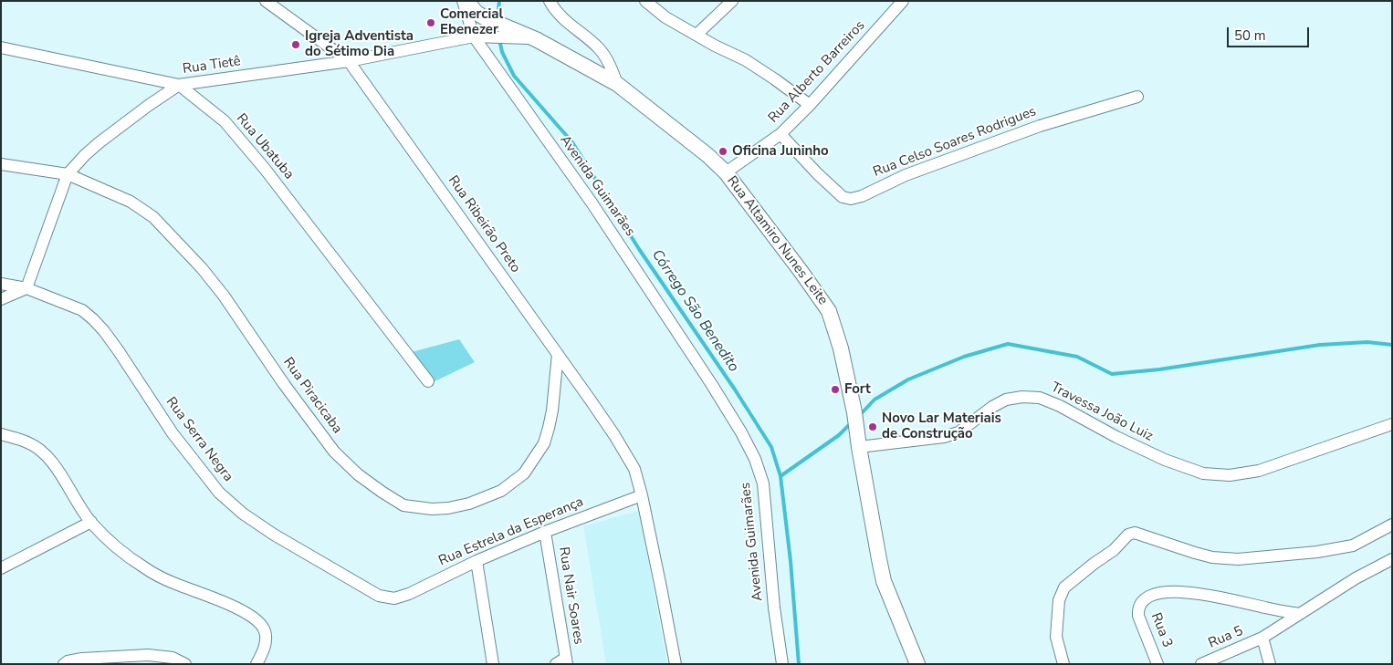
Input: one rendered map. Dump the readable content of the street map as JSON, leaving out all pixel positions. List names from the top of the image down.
{
  "streets": {
    "main road": ["Rua Altamiro Nunes Leite"],
    "street": [
      "Rua Tietê",
      "Rua Alberto Barreiros",
      "Rua Celso Soares Rodrigues",
      "Rua Ubatuba",
      "Avenida Guimarães",
      "Rua Ribeirão Preto",
      "Rua Piracicaba",
      "Travessa João Luiz",
      "Rua Serra Negra",
      "Rua Estrela da Esperança",
      "Rua Nair Soares",
      "Rua 3",
      "Rua 5"
    ]
  },
  "crossings": [
    ["Rua Tietê", "Rua Ubatuba"],
    ["Rua Tietê", "Avenida Guimarães"],
    ["Rua Tietê", "Rua Ribeirão Preto"],
    ["Rua Tietê", "Rua Altamiro Nunes Leite"],
    ["Rua Tietê", "Rua Piracicaba"],
    ["Rua Tietê", "Rua Serra Negra"],
    ["Rua Alberto Barreiros", "Rua Celso Soares Rodrigues"],
    ["Rua Alberto Barreiros", "Rua Altamiro Nunes Leite"],
    ["Rua Ribeirão Preto", "Rua Piracicaba"],
    ["Rua Ribeirão Preto", "Rua Estrela da Esperança"],
    ["Rua Altamiro Nunes Leite", "Travessa João Luiz"],
    ["Rua Serra Negra", "Rua Estrela da Esperança"],
    ["Rua Estrela da Esperança", "Rua Nair Soares"]
  ],
  "water": ["Córrego São Benedito"],
  "places": [
    "Comercial Ebenezer",
    "Igreja Adventista do Sétimo Dia",
    "Oficina Juninho",
    "Fort",
    "Novo Lar Materiais de Construção"
  ],
  "scale_bar": "50 m"
}
